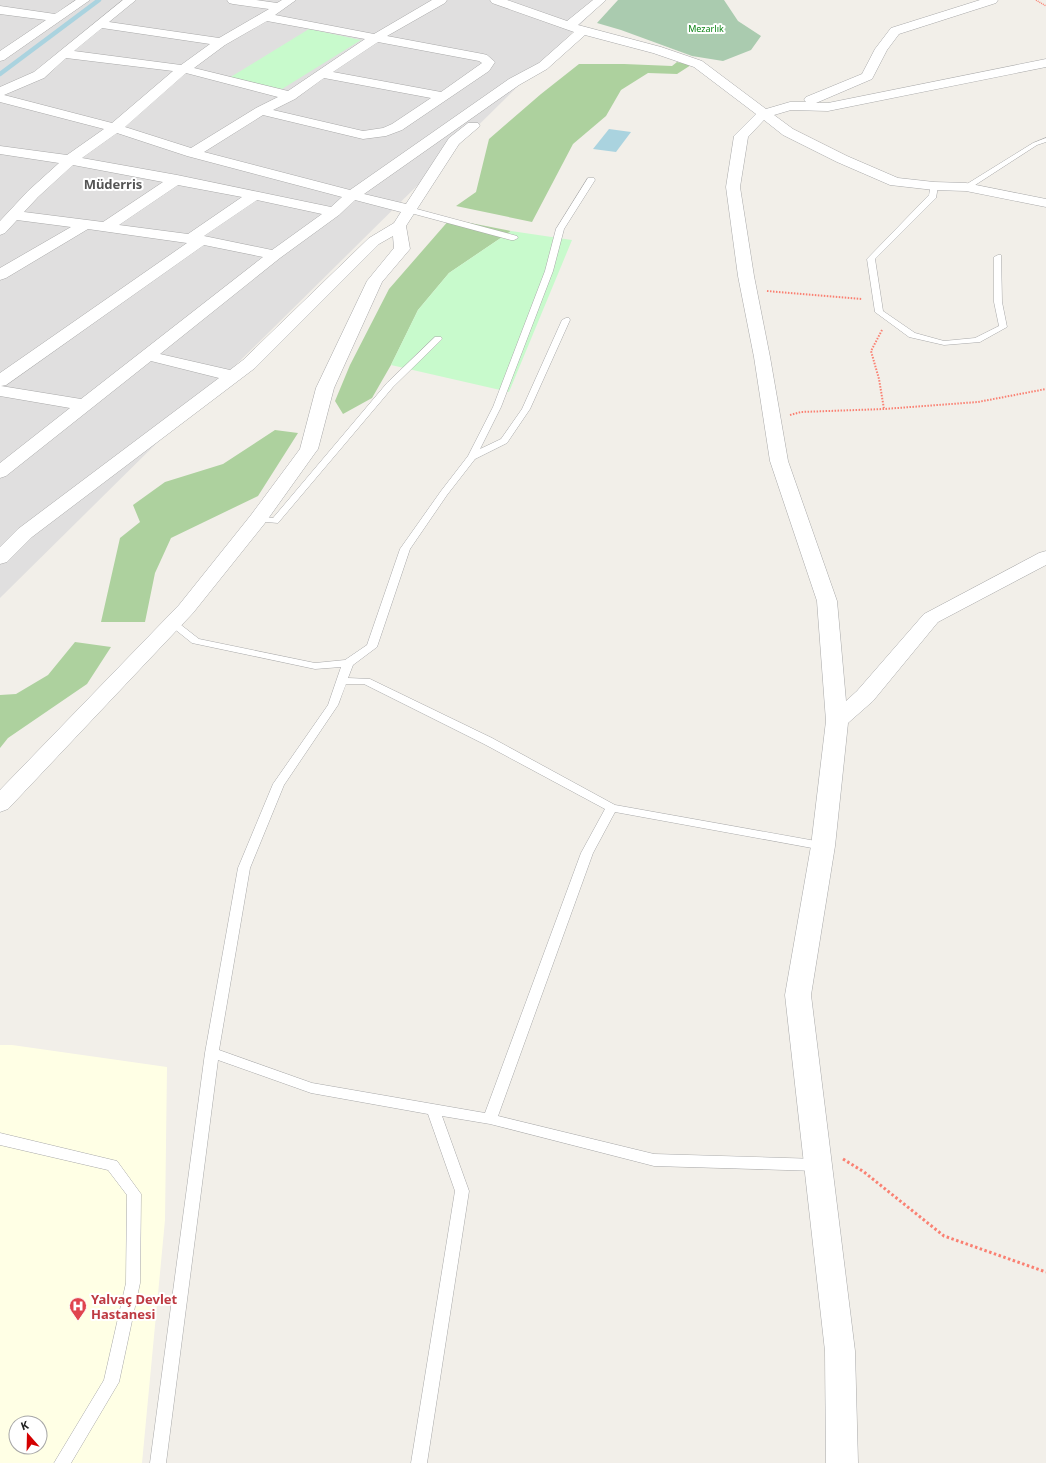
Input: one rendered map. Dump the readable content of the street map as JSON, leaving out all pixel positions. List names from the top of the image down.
{
  "districts": ["Müderris"],
  "parks": ["Mezarlık"],
  "places": {
    "hospital": ["Yalvaç Devlet Hastanesi"]
  },
  "north": "top"
}
